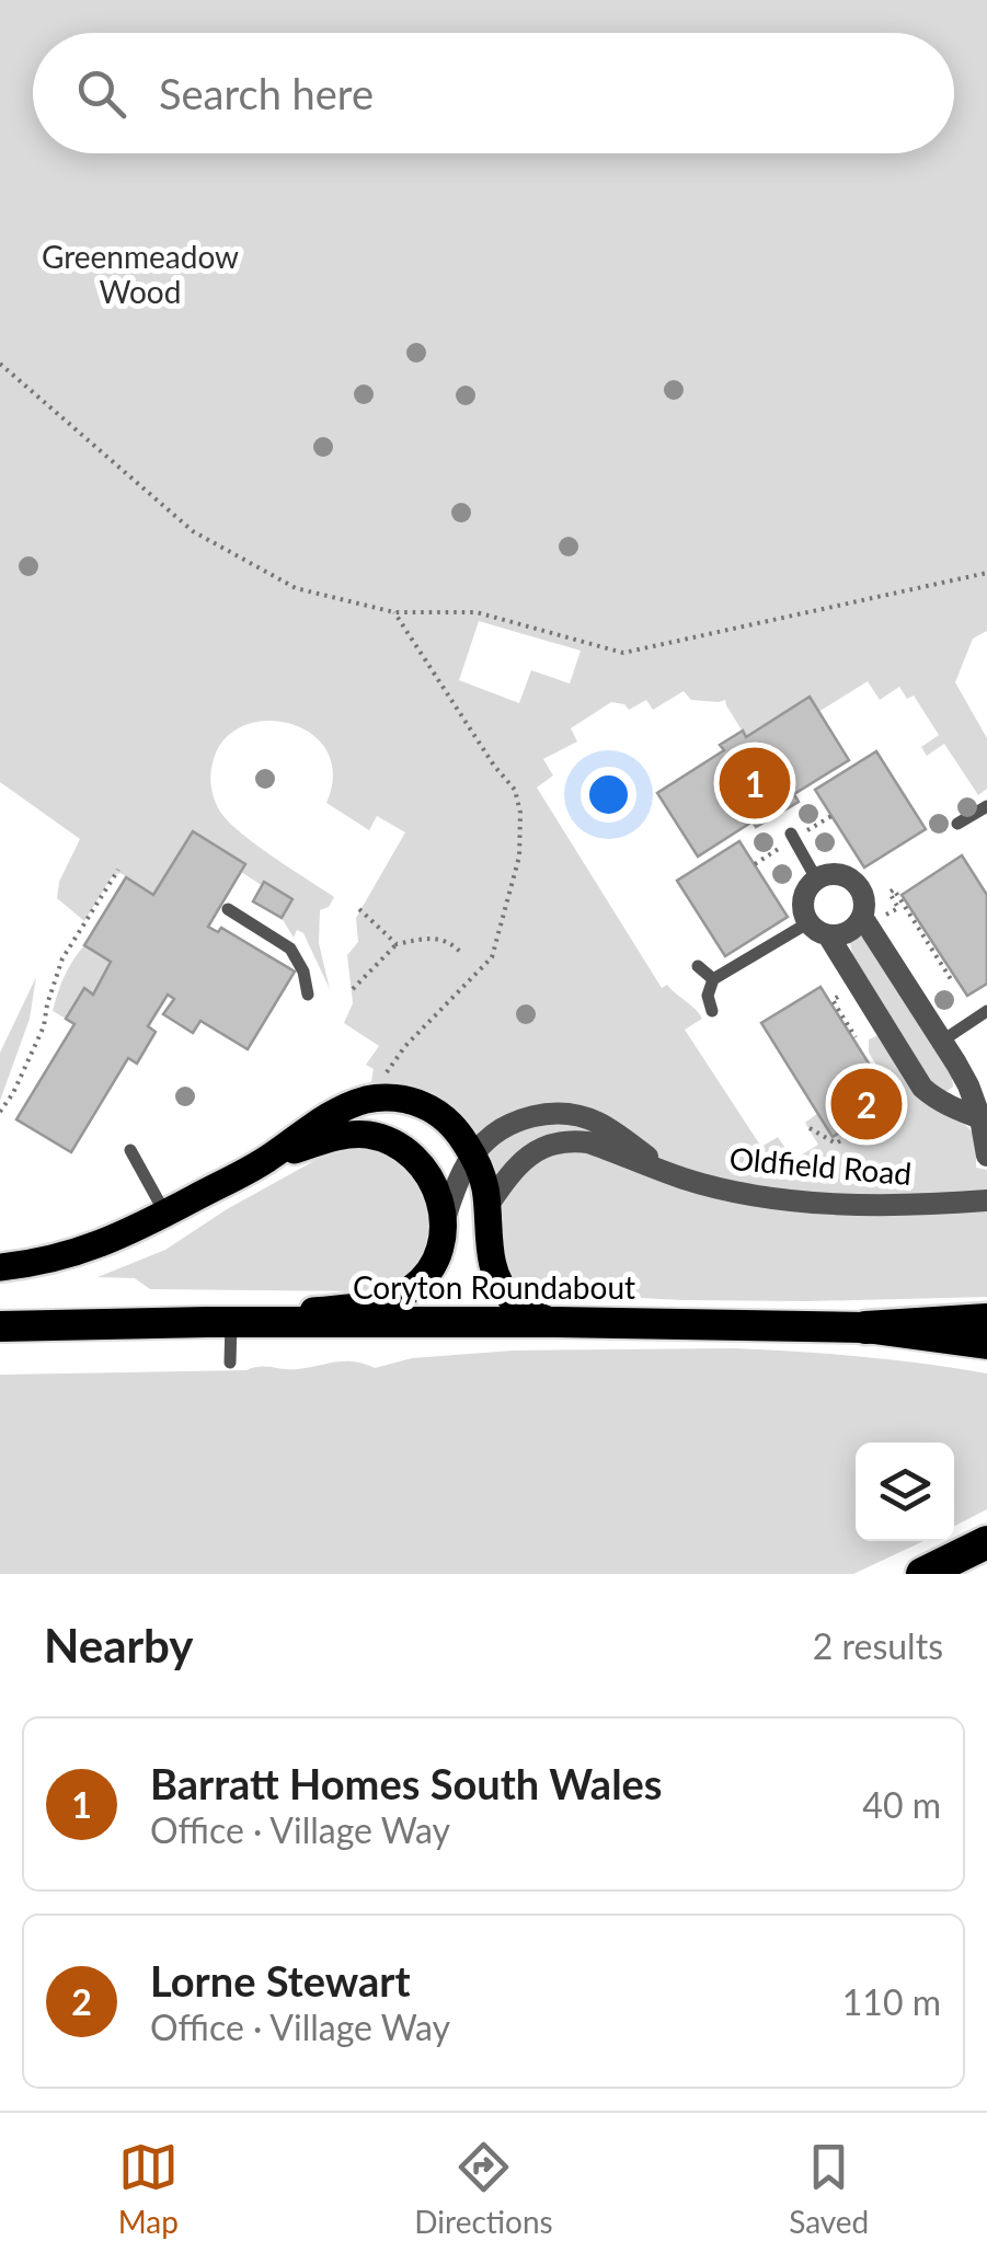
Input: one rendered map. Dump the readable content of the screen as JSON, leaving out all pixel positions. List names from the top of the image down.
{
  "streets": {
    "highway": ["Coryton Roundabout"],
    "street": ["Oldfield Road"]
  },
  "parks": ["Greenmeadow Wood"],
  "page": {
    "search": "Search here",
    "pins": ["1", "2"],
    "heading": ["Nearby", "2 results"],
    "list": [
      {
        "mark": "1",
        "name": "Barratt Homes South Wales",
        "note": "Office · Village Way",
        "value": "40 m"
      },
      {
        "mark": "2",
        "name": "Lorne Stewart",
        "note": "Office · Village Way",
        "value": "110 m"
      }
    ],
    "nav": ["Map", "Directions", "Saved"]
  }
}
